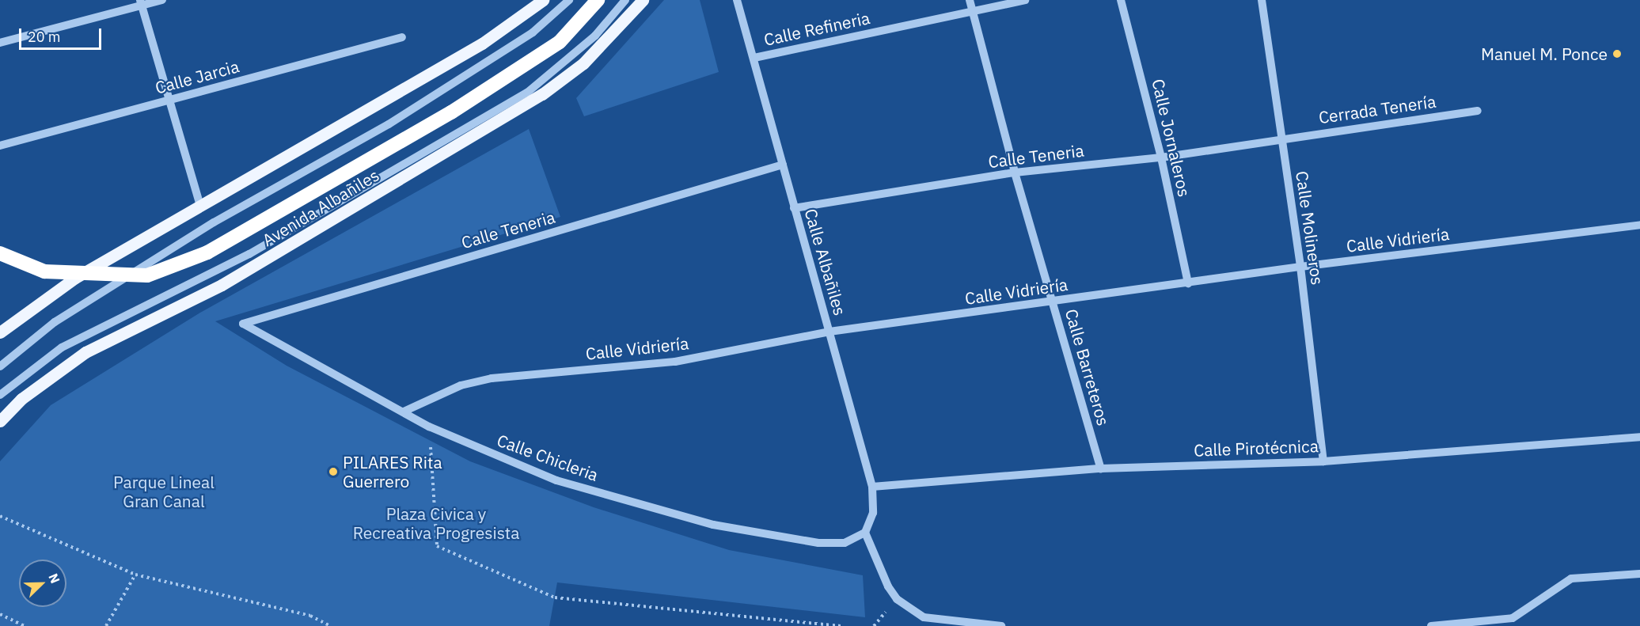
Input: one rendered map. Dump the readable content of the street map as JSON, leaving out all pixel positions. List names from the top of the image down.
{
  "streets": {
    "main road": ["Avenida Albañiles"],
    "street": [
      "Calle Refineria",
      "Calle Jarcia",
      "Cerrada Tenería",
      "Calle Jornaleros",
      "Calle Teneria",
      "Calle Molineros",
      "Calle Vidriería",
      "Calle Albañiles",
      "Calle Barreteros",
      "Calle Pirotécnica",
      "Calle Chicleria"
    ]
  },
  "crossings": [
    ["Calle Refineria", "Calle Albañiles"],
    ["Calle Refineria", "Calle Barreteros"],
    ["Cerrada Tenería", "Calle Teneria"],
    ["Cerrada Tenería", "Calle Molineros"],
    ["Calle Jornaleros", "Calle Teneria"],
    ["Calle Jornaleros", "Calle Vidriería"],
    ["Calle Teneria", "Calle Molineros"],
    ["Calle Teneria", "Calle Albañiles"],
    ["Calle Teneria", "Calle Barreteros"],
    ["Calle Teneria", "Calle Chicleria"],
    ["Calle Molineros", "Calle Vidriería"],
    ["Calle Molineros", "Calle Pirotécnica"],
    ["Calle Vidriería", "Calle Albañiles"],
    ["Calle Vidriería", "Calle Barreteros"],
    ["Calle Vidriería", "Calle Chicleria"],
    ["Calle Albañiles", "Calle Pirotécnica"],
    ["Calle Albañiles", "Calle Chicleria"],
    ["Calle Barreteros", "Calle Pirotécnica"]
  ],
  "parks": ["Parque Lineal Gran Canal", "Plaza Civica y Recreativa Progresista"],
  "places": ["Manuel M. Ponce", "PILARES Rita Guerrero"],
  "scale_bar": "20 m",
  "north": "top right"
}
